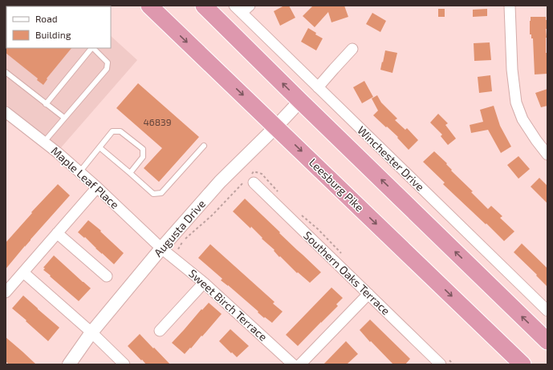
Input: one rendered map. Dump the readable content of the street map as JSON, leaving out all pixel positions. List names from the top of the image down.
{
  "streets": {
    "highway": ["Leesburg Pike"],
    "street": [
      "Winchester Drive",
      "Maple Leaf Place",
      "Augusta Drive",
      "Southern Oaks Terrace",
      "Sweet Birch Terrace"
    ]
  },
  "crossings": [
    ["Maple Leaf Place", "Augusta Drive"],
    ["Maple Leaf Place", "Sweet Birch Terrace"],
    ["Leesburg Pike", "Augusta Drive"],
    ["Augusta Drive", "Sweet Birch Terrace"]
  ],
  "house_numbers": ["46839"],
  "legend": ["Road", "Building"]
}
